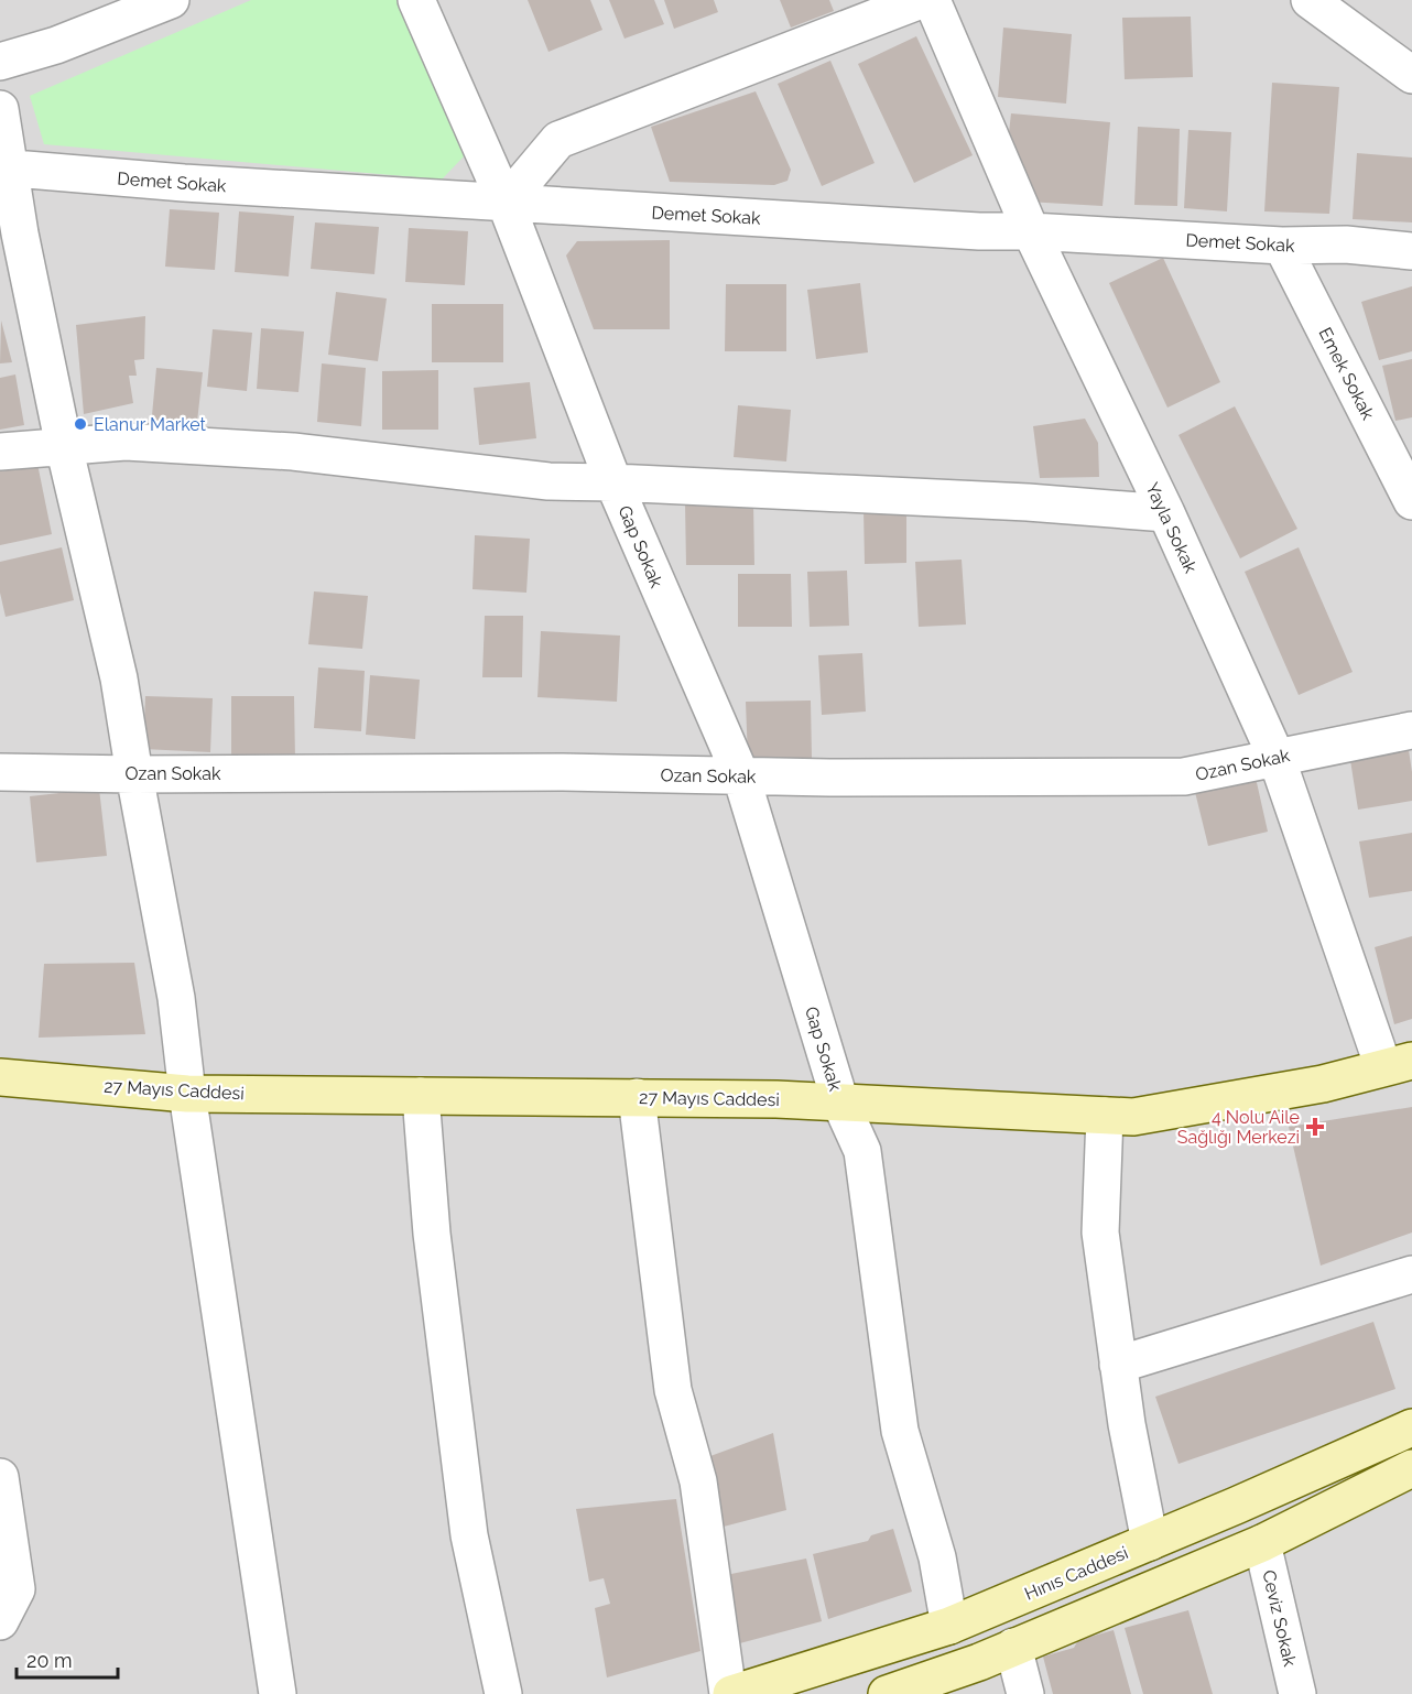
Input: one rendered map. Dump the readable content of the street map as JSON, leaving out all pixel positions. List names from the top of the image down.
{
  "streets": {
    "street": [
      "Demet Sokak",
      "Emek Sokak",
      "Yayla Sokak",
      "Gap Sokak",
      "Ozan Sokak",
      "27 Mayıs Caddesi",
      "Hınıs Caddesi",
      "Ceviz Sokak"
    ]
  },
  "crossings": [
    ["Demet Sokak", "Emek Sokak"],
    ["Demet Sokak", "Yayla Sokak"],
    ["Demet Sokak", "Gap Sokak"],
    ["Yayla Sokak", "Ozan Sokak"],
    ["Yayla Sokak", "27 Mayıs Caddesi"],
    ["Gap Sokak", "Ozan Sokak"],
    ["Gap Sokak", "27 Mayıs Caddesi"],
    ["Gap Sokak", "Hınıs Caddesi"]
  ],
  "places": {
    "other": ["Elanur Market"],
    "health": ["4 Nolu Aile Sağlığı Merkezi"]
  },
  "scale_bar": "20 m"
}
